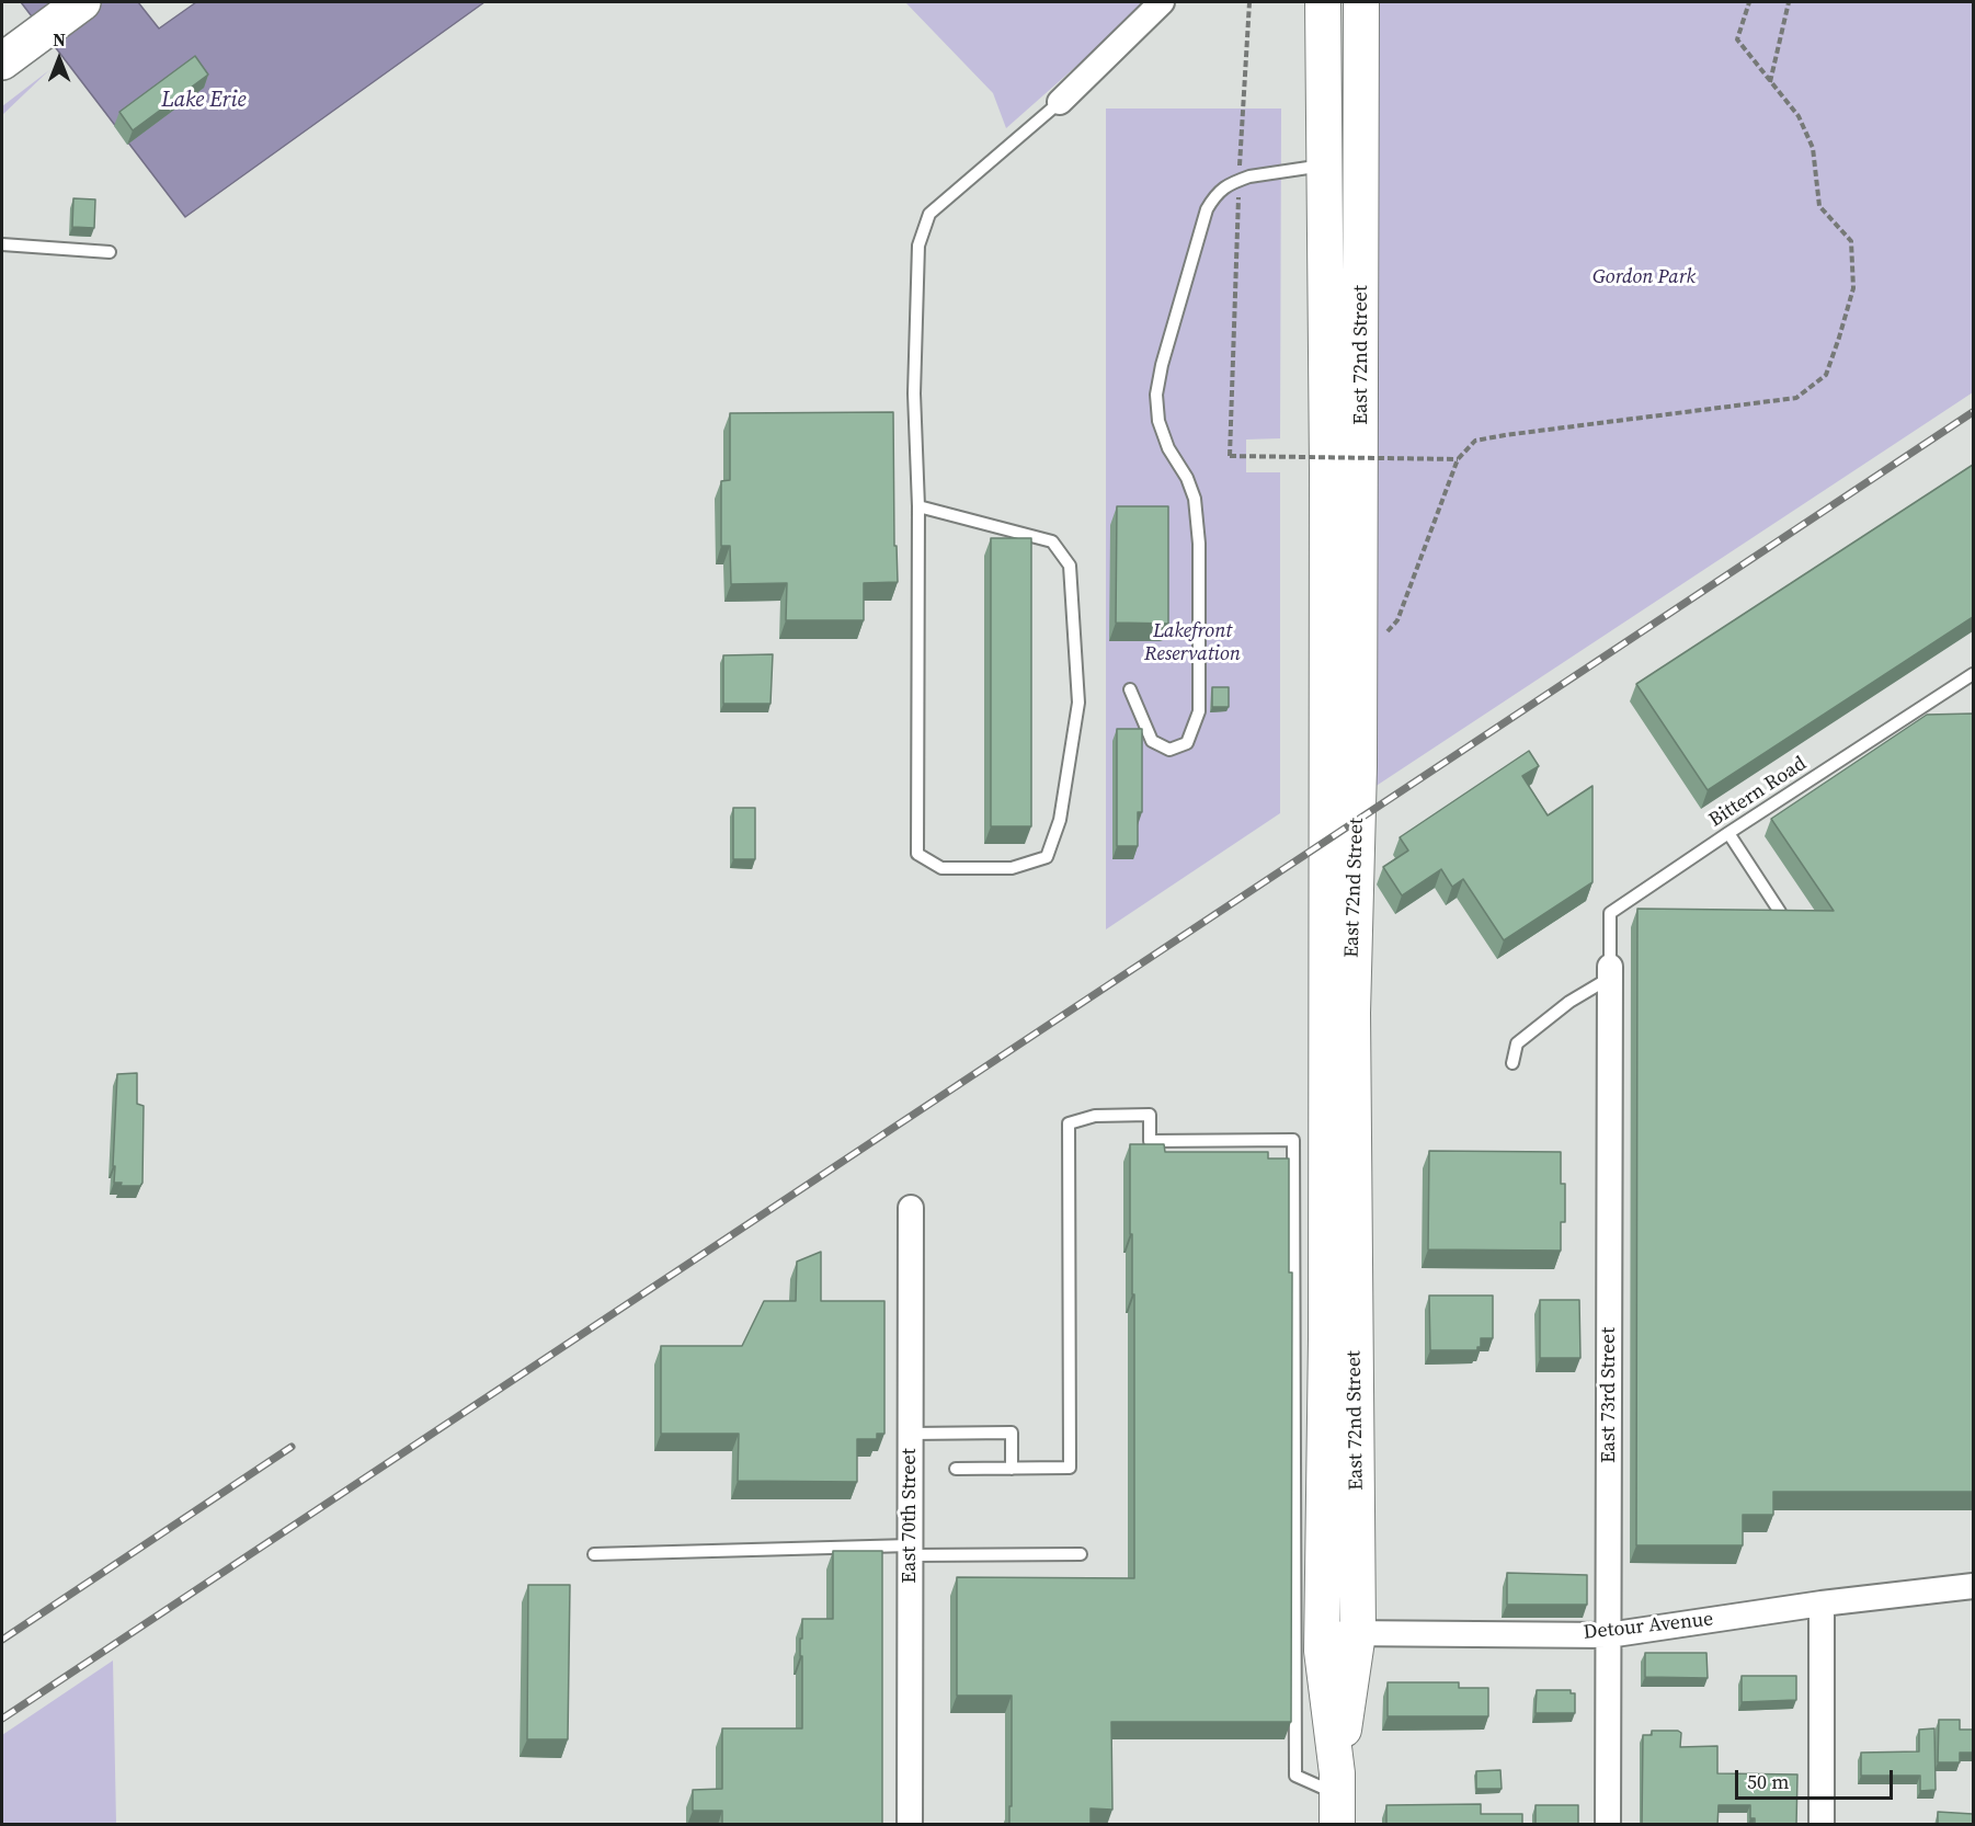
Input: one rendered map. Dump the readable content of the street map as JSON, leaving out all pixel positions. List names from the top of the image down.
{
  "streets": {
    "main road": ["East 72nd Street"],
    "street": ["East 73rd Street", "East 70th Street", "Detour Avenue"],
    "lane": ["Bittern Road"]
  },
  "crossings": [
    ["East 72nd Street", "Detour Avenue"],
    ["Bittern Road", "East 73rd Street"],
    ["East 73rd Street", "Detour Avenue"]
  ],
  "water": ["Lake Erie"],
  "parks": ["Gordon Park", "Lakefront Reservation"],
  "scale_bar": "50 m",
  "north": "top"
}
